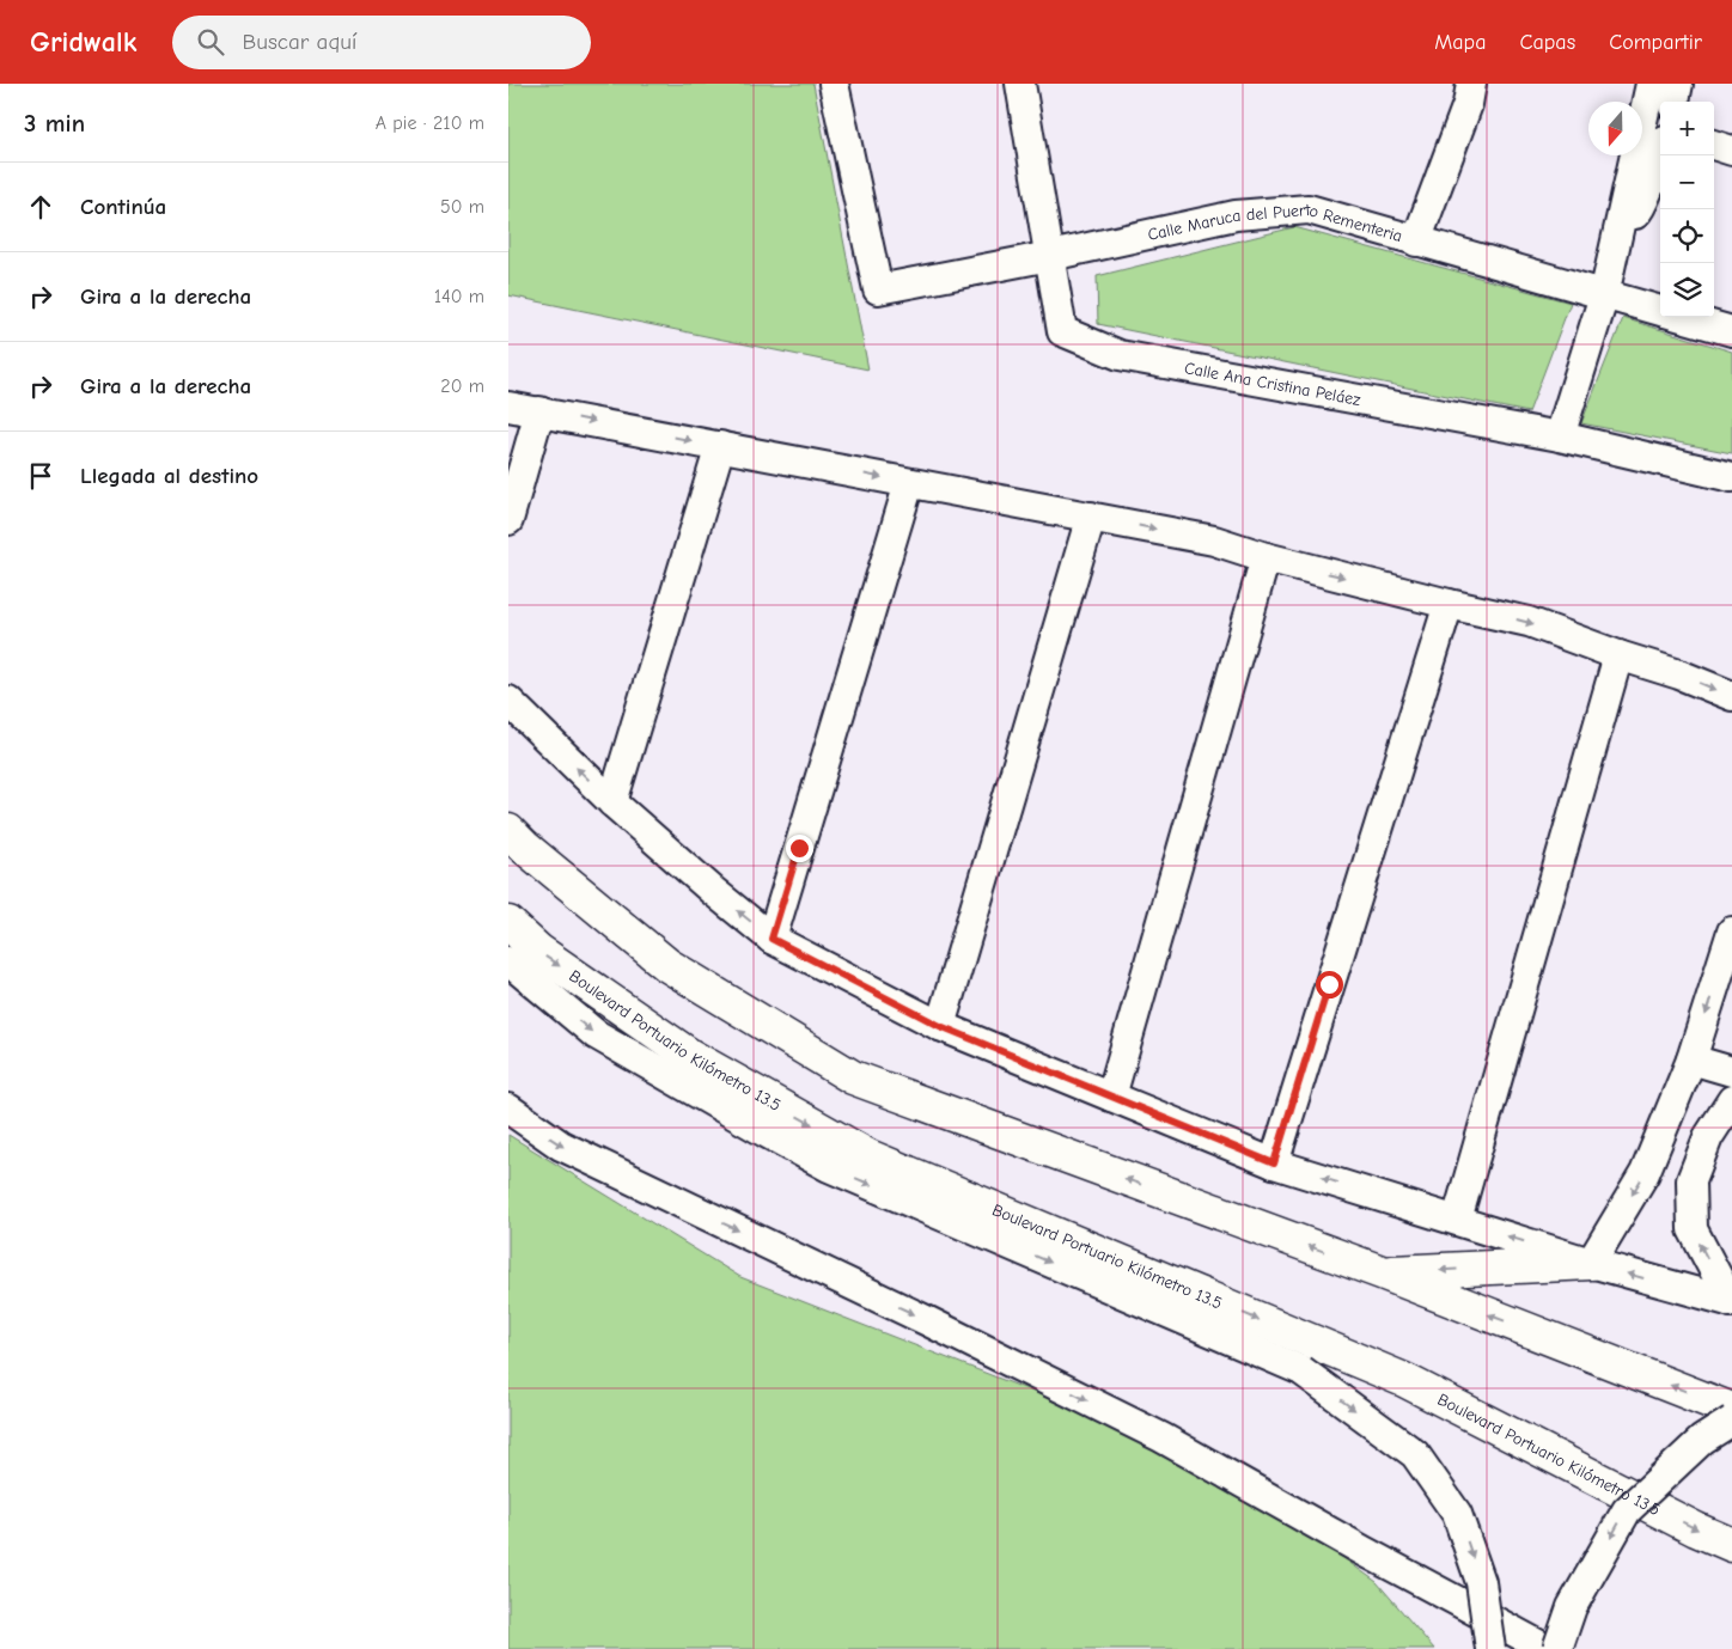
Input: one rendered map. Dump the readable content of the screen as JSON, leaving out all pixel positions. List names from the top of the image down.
{
  "streets": {
    "highway": ["Boulevard Portuario Kilómetro 13.5"],
    "street": ["Calle Maruca del Puerto Rementeria", "Calle Ana Cristina Peláez"]
  },
  "crossings": [
    ["Calle Maruca del Puerto Rementeria", "Calle Ana Cristina Peláez"]
  ],
  "north": "bottom",
  "page": {
    "header": "Gridwalk",
    "search": "Buscar aquí",
    "nav": ["Mapa", "Capas", "Compartir"],
    "heading": ["3 min", "A pie · 210 m"],
    "map_buttons": ["+", "−"],
    "list": [
      ["Continúa", "50 m"],
      ["Gira a la derecha", "140 m"],
      ["Gira a la derecha", "20 m"],
      "Llegada al destino"
    ]
  }
}
